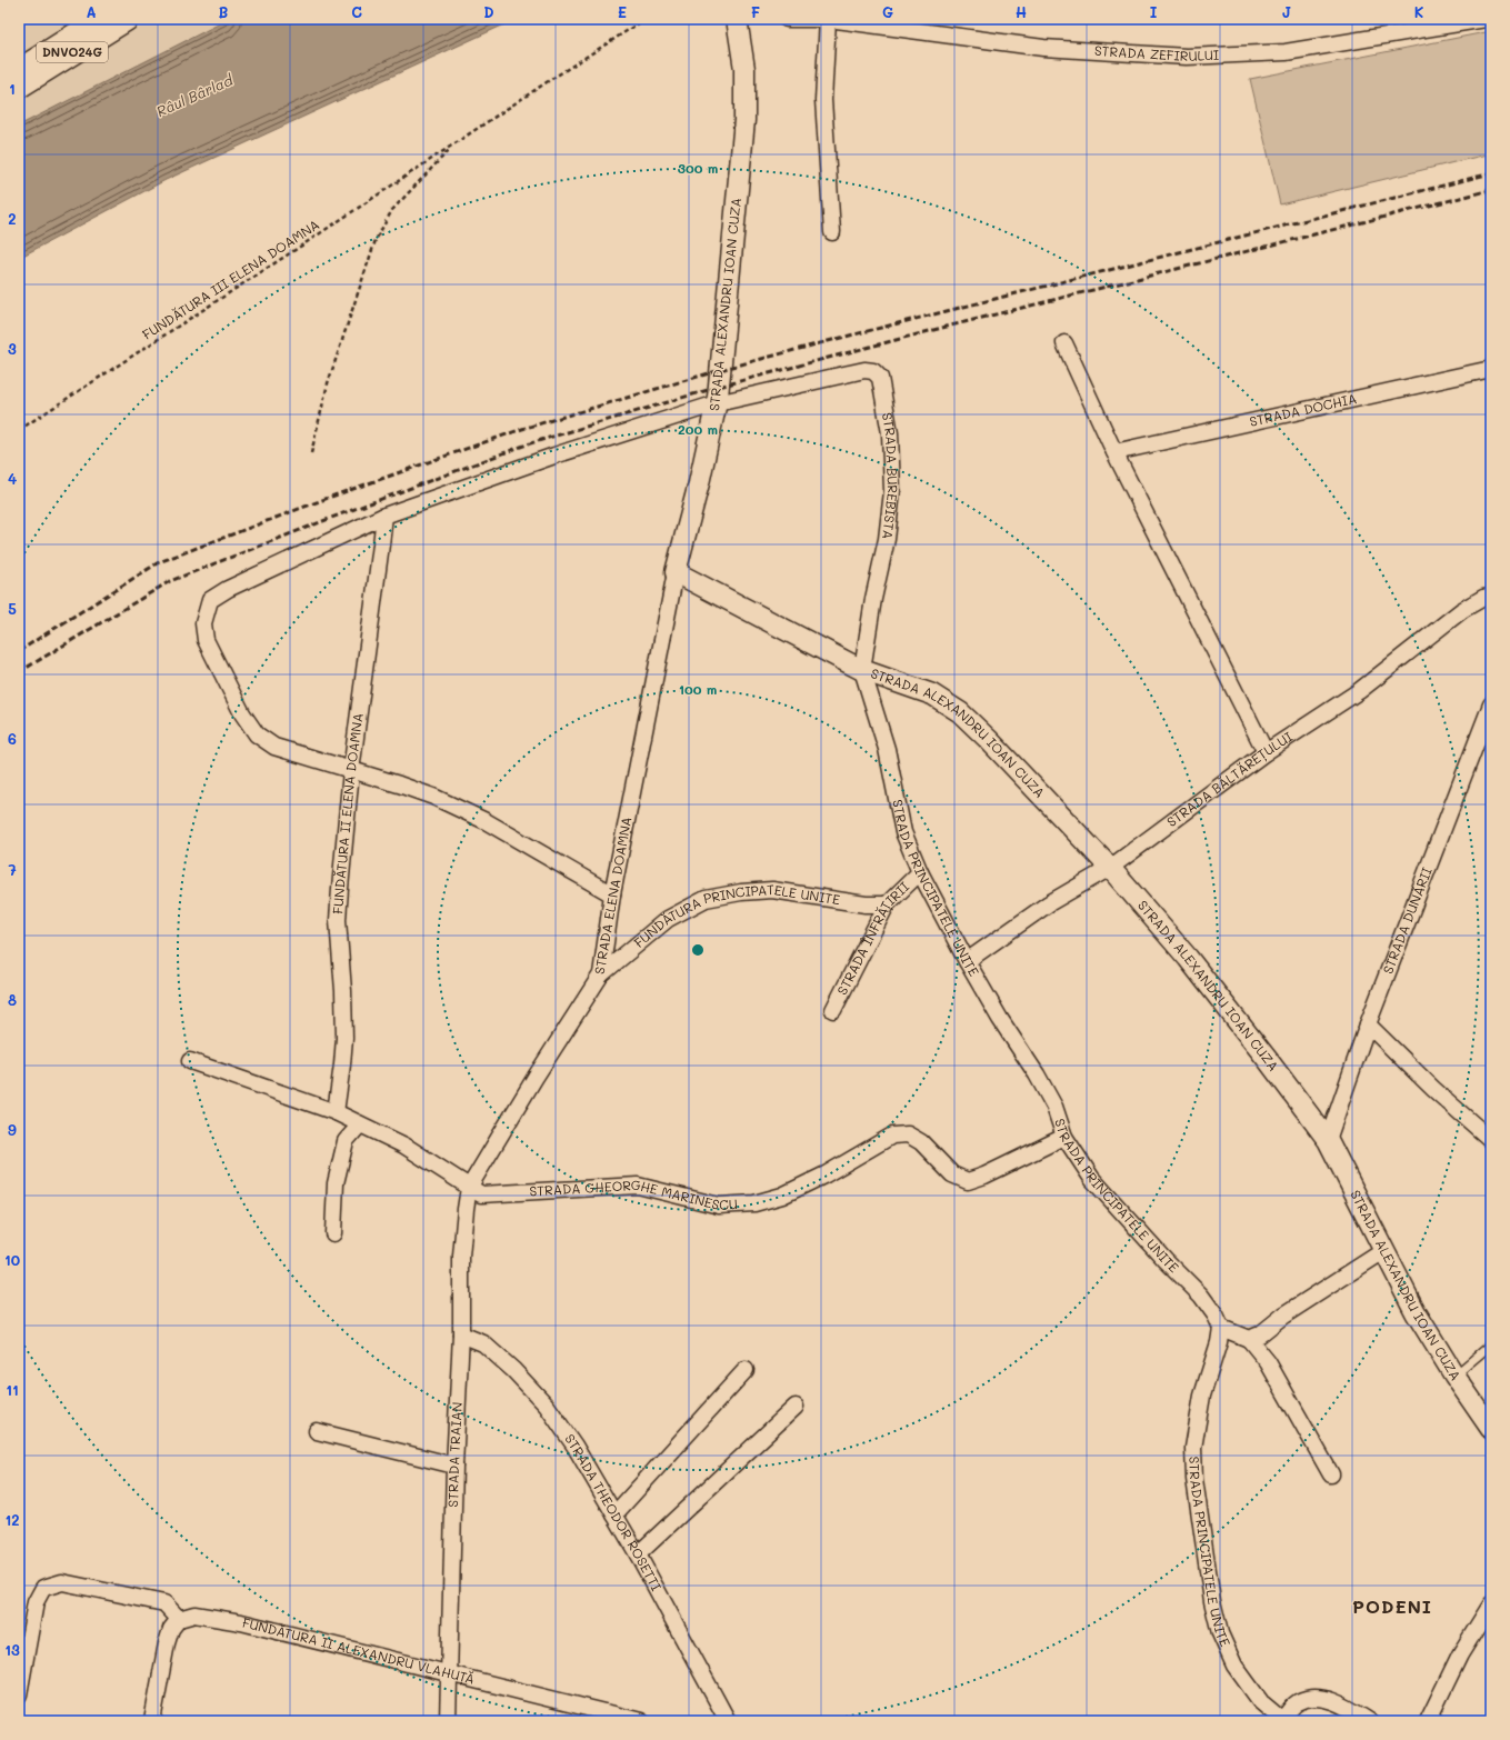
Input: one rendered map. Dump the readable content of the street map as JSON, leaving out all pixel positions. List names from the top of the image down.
{
  "streets": {
    "highway": ["DNVO24G"],
    "street": [
      "STRADA ZEFIRULUI",
      "STRADA ALEXANDRU IOAN CUZA",
      "STRADA DOCHIA",
      "STRADA BUREBISTA",
      "STRADA BĂLTĂREȚULUI",
      "FUNDĂTURA II ELENA DOAMNA",
      "STRADA PRINCIPATELE UNITE",
      "STRADA ELENA DOAMNA",
      "STRADA DUNĂRII",
      "FUNDĂTURA PRINCIPATELE UNITE",
      "STRADA ÎNFRĂȚIRII",
      "STRADA GHEORGHE MARINESCU",
      "STRADA TRAIAN",
      "STRADA THEODOR ROSETTI",
      "FUNDĂTURA II ALEXANDRU VLAHUȚĂ"
    ],
    "path": ["FUNDĂTURA III ELENA DOAMNA"]
  },
  "crossings": [
    ["STRADA ALEXANDRU IOAN CUZA", "STRADA BUREBISTA"],
    ["STRADA ALEXANDRU IOAN CUZA", "STRADA BĂLTĂREȚULUI"],
    ["STRADA ALEXANDRU IOAN CUZA", "STRADA PRINCIPATELE UNITE"],
    ["STRADA ALEXANDRU IOAN CUZA", "STRADA ELENA DOAMNA"],
    ["STRADA ALEXANDRU IOAN CUZA", "STRADA DUNĂRII"],
    ["STRADA BUREBISTA", "STRADA PRINCIPATELE UNITE"],
    ["STRADA BĂLTĂREȚULUI", "STRADA PRINCIPATELE UNITE"],
    ["FUNDĂTURA II ELENA DOAMNA", "STRADA GHEORGHE MARINESCU"],
    ["STRADA PRINCIPATELE UNITE", "STRADA ÎNFRĂȚIRII"],
    ["STRADA PRINCIPATELE UNITE", "STRADA GHEORGHE MARINESCU"],
    ["STRADA ELENA DOAMNA", "FUNDĂTURA PRINCIPATELE UNITE"],
    ["STRADA ELENA DOAMNA", "STRADA GHEORGHE MARINESCU"],
    ["STRADA ELENA DOAMNA", "STRADA TRAIAN"],
    ["FUNDĂTURA PRINCIPATELE UNITE", "STRADA ÎNFRĂȚIRII"],
    ["STRADA GHEORGHE MARINESCU", "STRADA TRAIAN"],
    ["STRADA TRAIAN", "STRADA THEODOR ROSETTI"],
    ["STRADA TRAIAN", "FUNDĂTURA II ALEXANDRU VLAHUȚĂ"]
  ],
  "districts": ["PODENI"],
  "water": ["Râul Bârlad"],
  "grid": {
    "columns": [
      "A",
      "B",
      "C",
      "D",
      "E",
      "F",
      "G",
      "H",
      "I",
      "J",
      "K"
    ],
    "rows": [
      "1",
      "2",
      "3",
      "4",
      "5",
      "6",
      "7",
      "8",
      "9",
      "10",
      "11",
      "12",
      "13"
    ]
  },
  "rings": ["300 m", "200 m", "100 m"]
}
